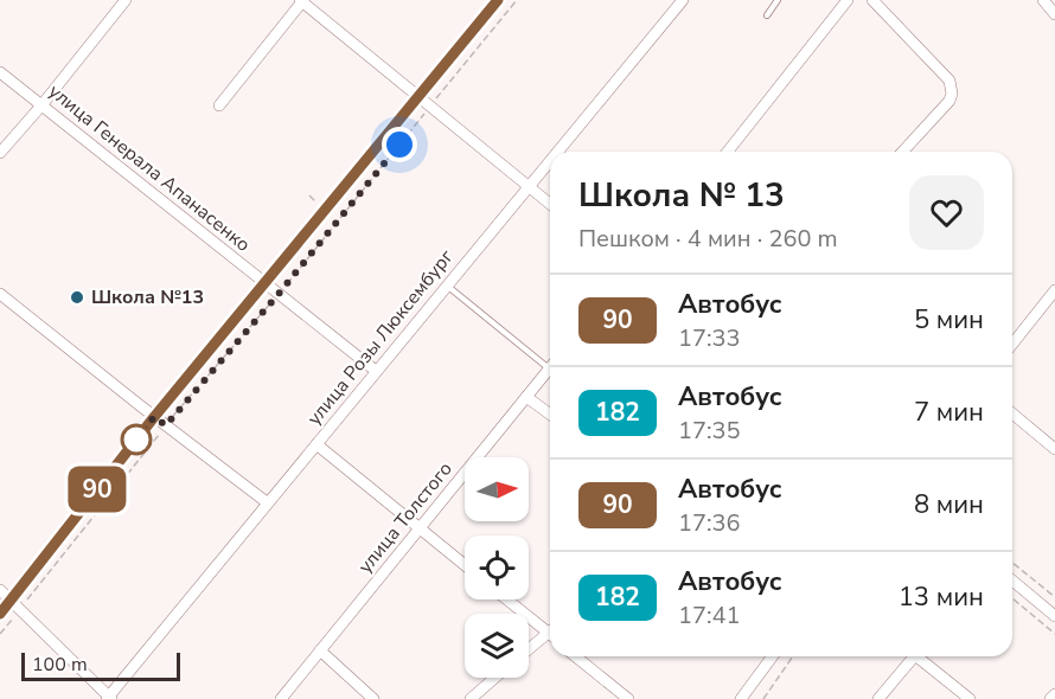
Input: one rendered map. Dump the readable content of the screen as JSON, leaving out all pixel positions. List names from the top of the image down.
{
  "streets": {
    "street": ["улица Генерала Апанасенко", "улица Розы Люксембург", "улица Толстого"]
  },
  "crossings": [
    ["улица Генерала Апанасенко", "улица Розы Люксембург"]
  ],
  "places": ["Школа №13"],
  "lines": ["bus line 90"],
  "scale_bar": "100 m",
  "north": "right",
  "page": {
    "on_map": "90",
    "heading": ["Школа № 13", "Пешком · 4 мин · 260 m"],
    "list": [
      {
        "mark": "90",
        "name": "Автобус",
        "note": "17:33",
        "value": "5 мин"
      },
      {
        "mark": "182",
        "name": "Автобус",
        "note": "17:35",
        "value": "7 мин"
      },
      {
        "mark": "90",
        "name": "Автобус",
        "note": "17:36",
        "value": "8 мин"
      },
      {
        "mark": "182",
        "name": "Автобус",
        "note": "17:41",
        "value": "13 мин"
      }
    ],
    "scale": "100 m"
  }
}
